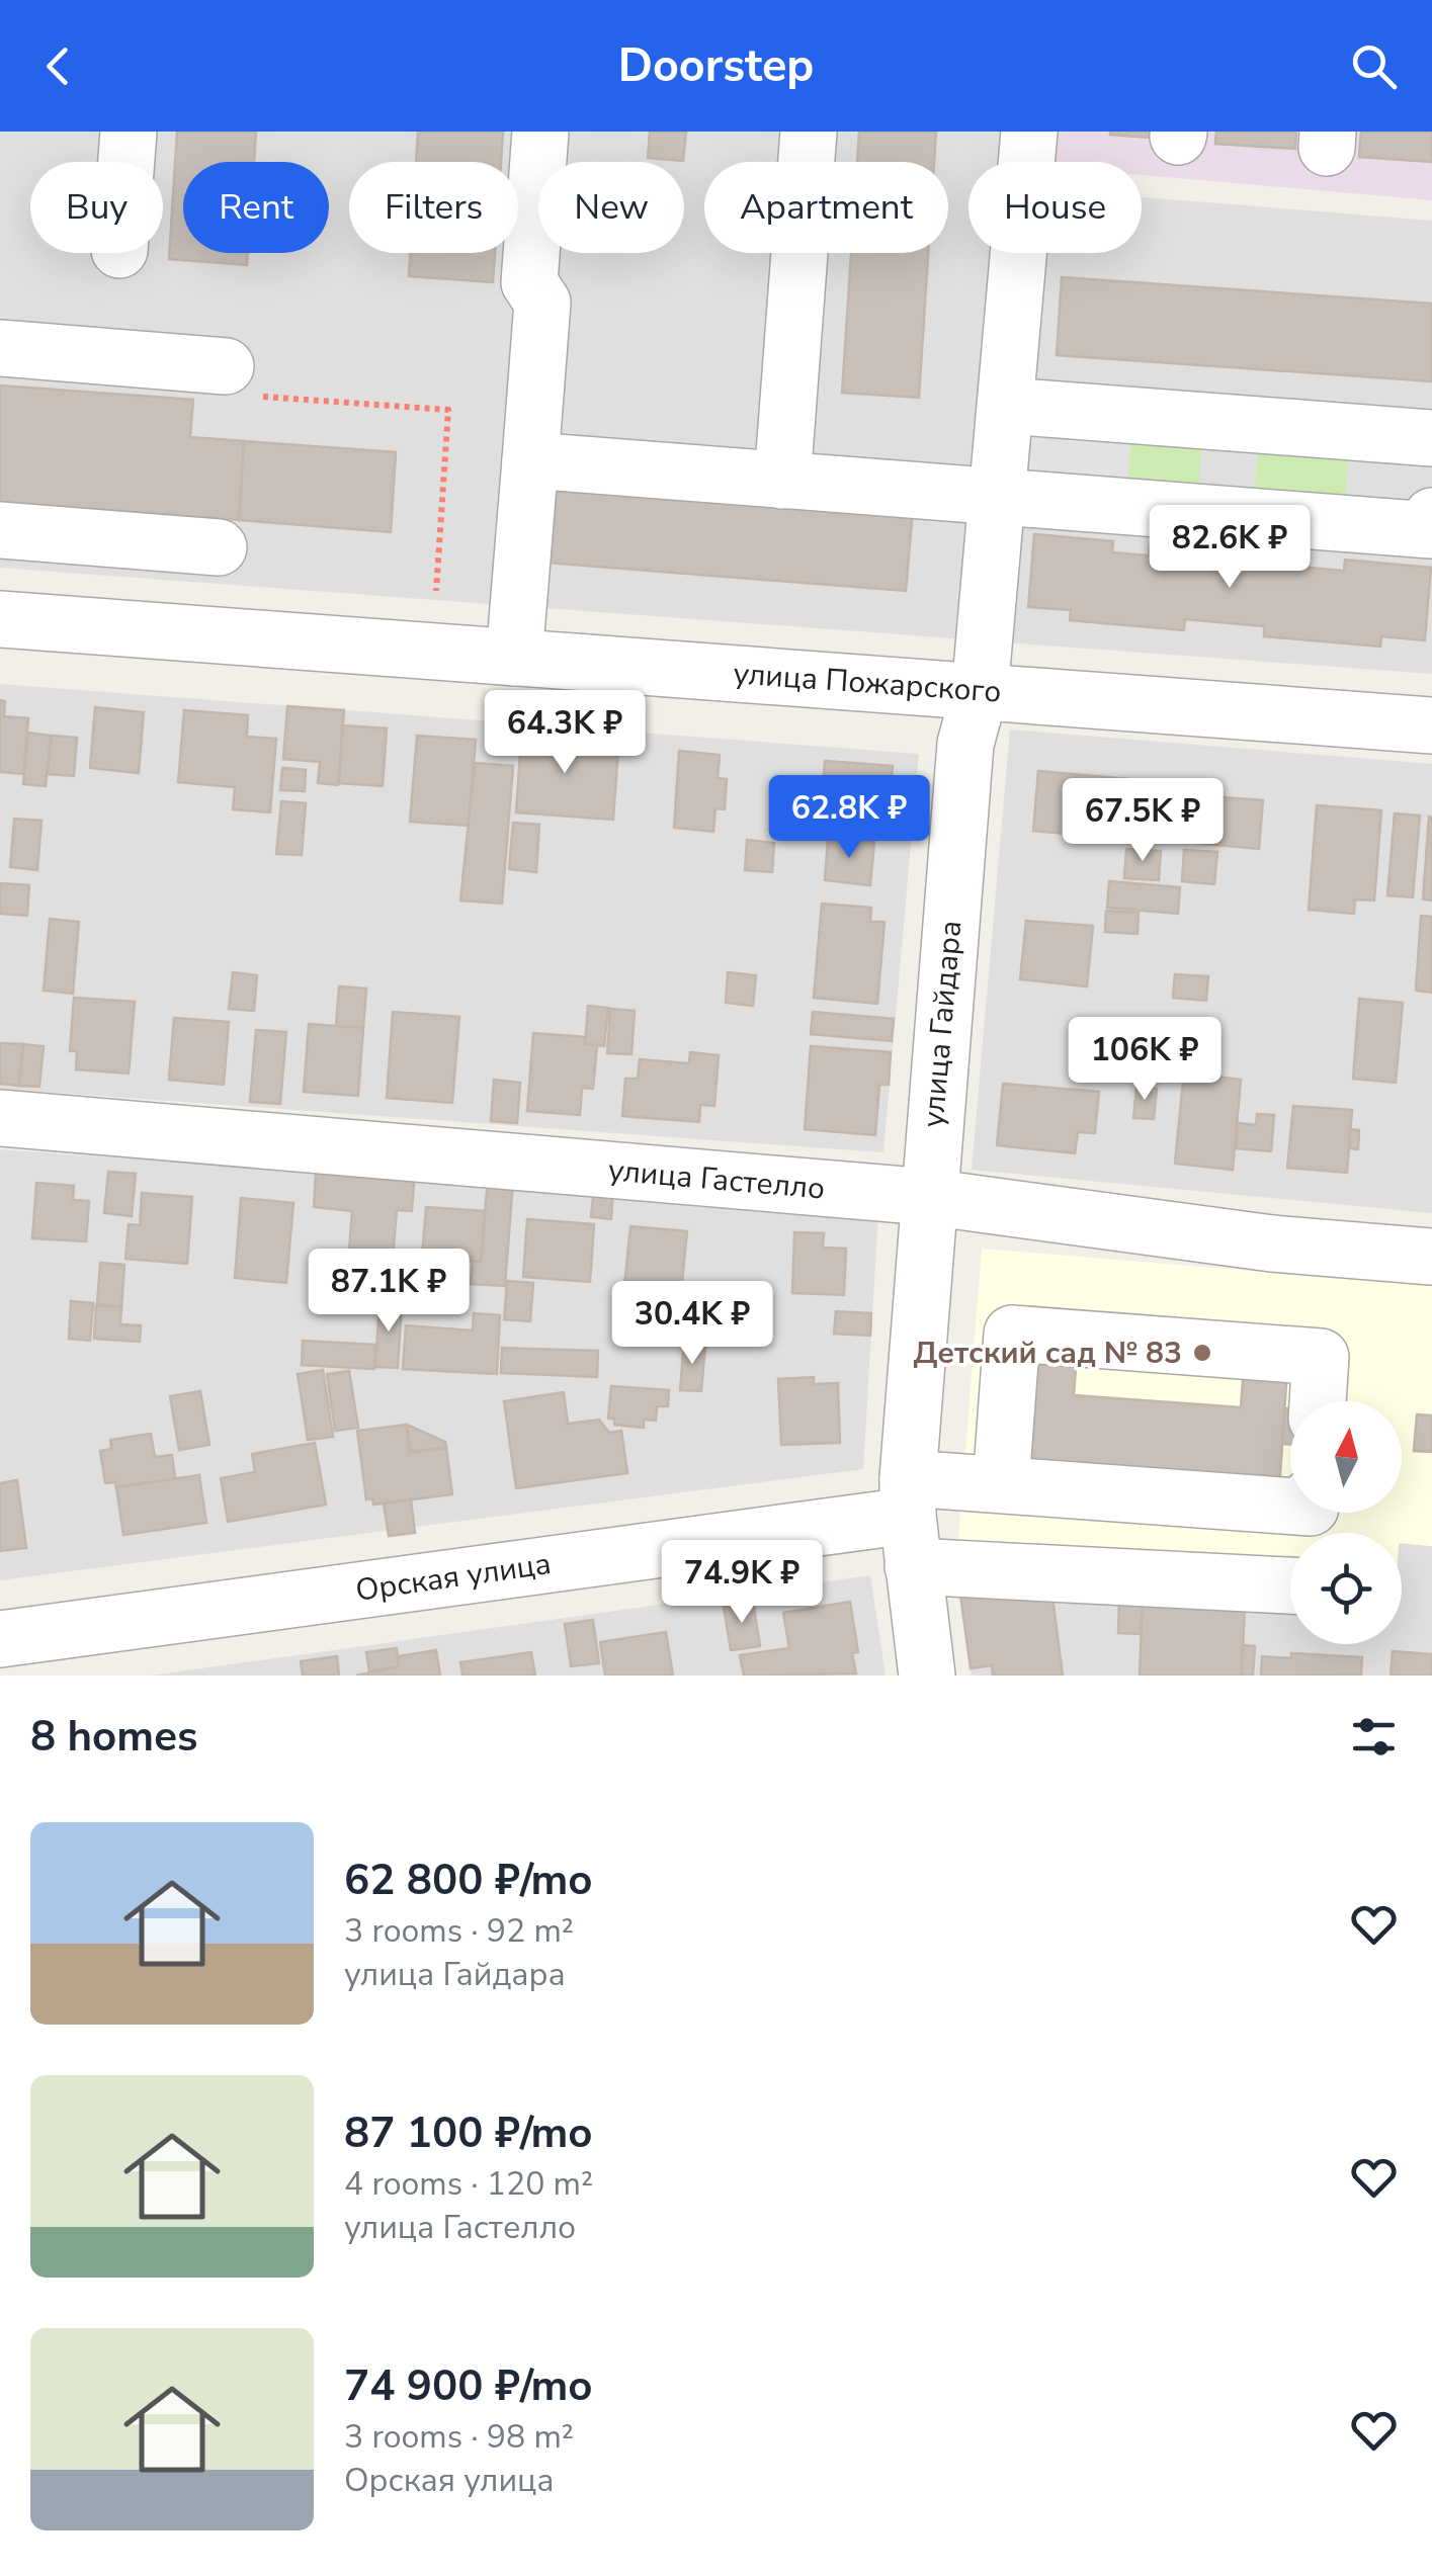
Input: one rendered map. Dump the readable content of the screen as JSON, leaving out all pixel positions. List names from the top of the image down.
{
  "streets": {
    "street": [
      "улица Пожарского",
      "улица Гайдара",
      "улица Гастелло",
      "Орская улица"
    ]
  },
  "crossings": [
    ["улица Пожарского", "улица Гайдара"],
    ["улица Гайдара", "улица Гастелло"],
    ["улица Гайдара", "Орская улица"]
  ],
  "places": ["Детский сад № 83"],
  "north": "top",
  "page": {
    "header": "Doorstep",
    "chip": [
      "Buy",
      "Rent",
      "Filters",
      "New",
      "Apartment",
      "House"
    ],
    "price": [
      "82.6K ₽",
      "64.3K ₽",
      "62.8K ₽",
      "67.5K ₽",
      "106K ₽",
      "87.1K ₽",
      "30.4K ₽",
      "74.9K ₽"
    ],
    "heading": "8 homes",
    "list": [
      {
        "name": "62 800 ₽/mo",
        "note": "3 rooms · 92 m² · улица Гайдара"
      },
      {
        "name": "87 100 ₽/mo",
        "note": "4 rooms · 120 m² · улица Гастелло"
      },
      {
        "name": "74 900 ₽/mo",
        "note": "3 rooms · 98 m² · Орская улица"
      }
    ]
  }
}
